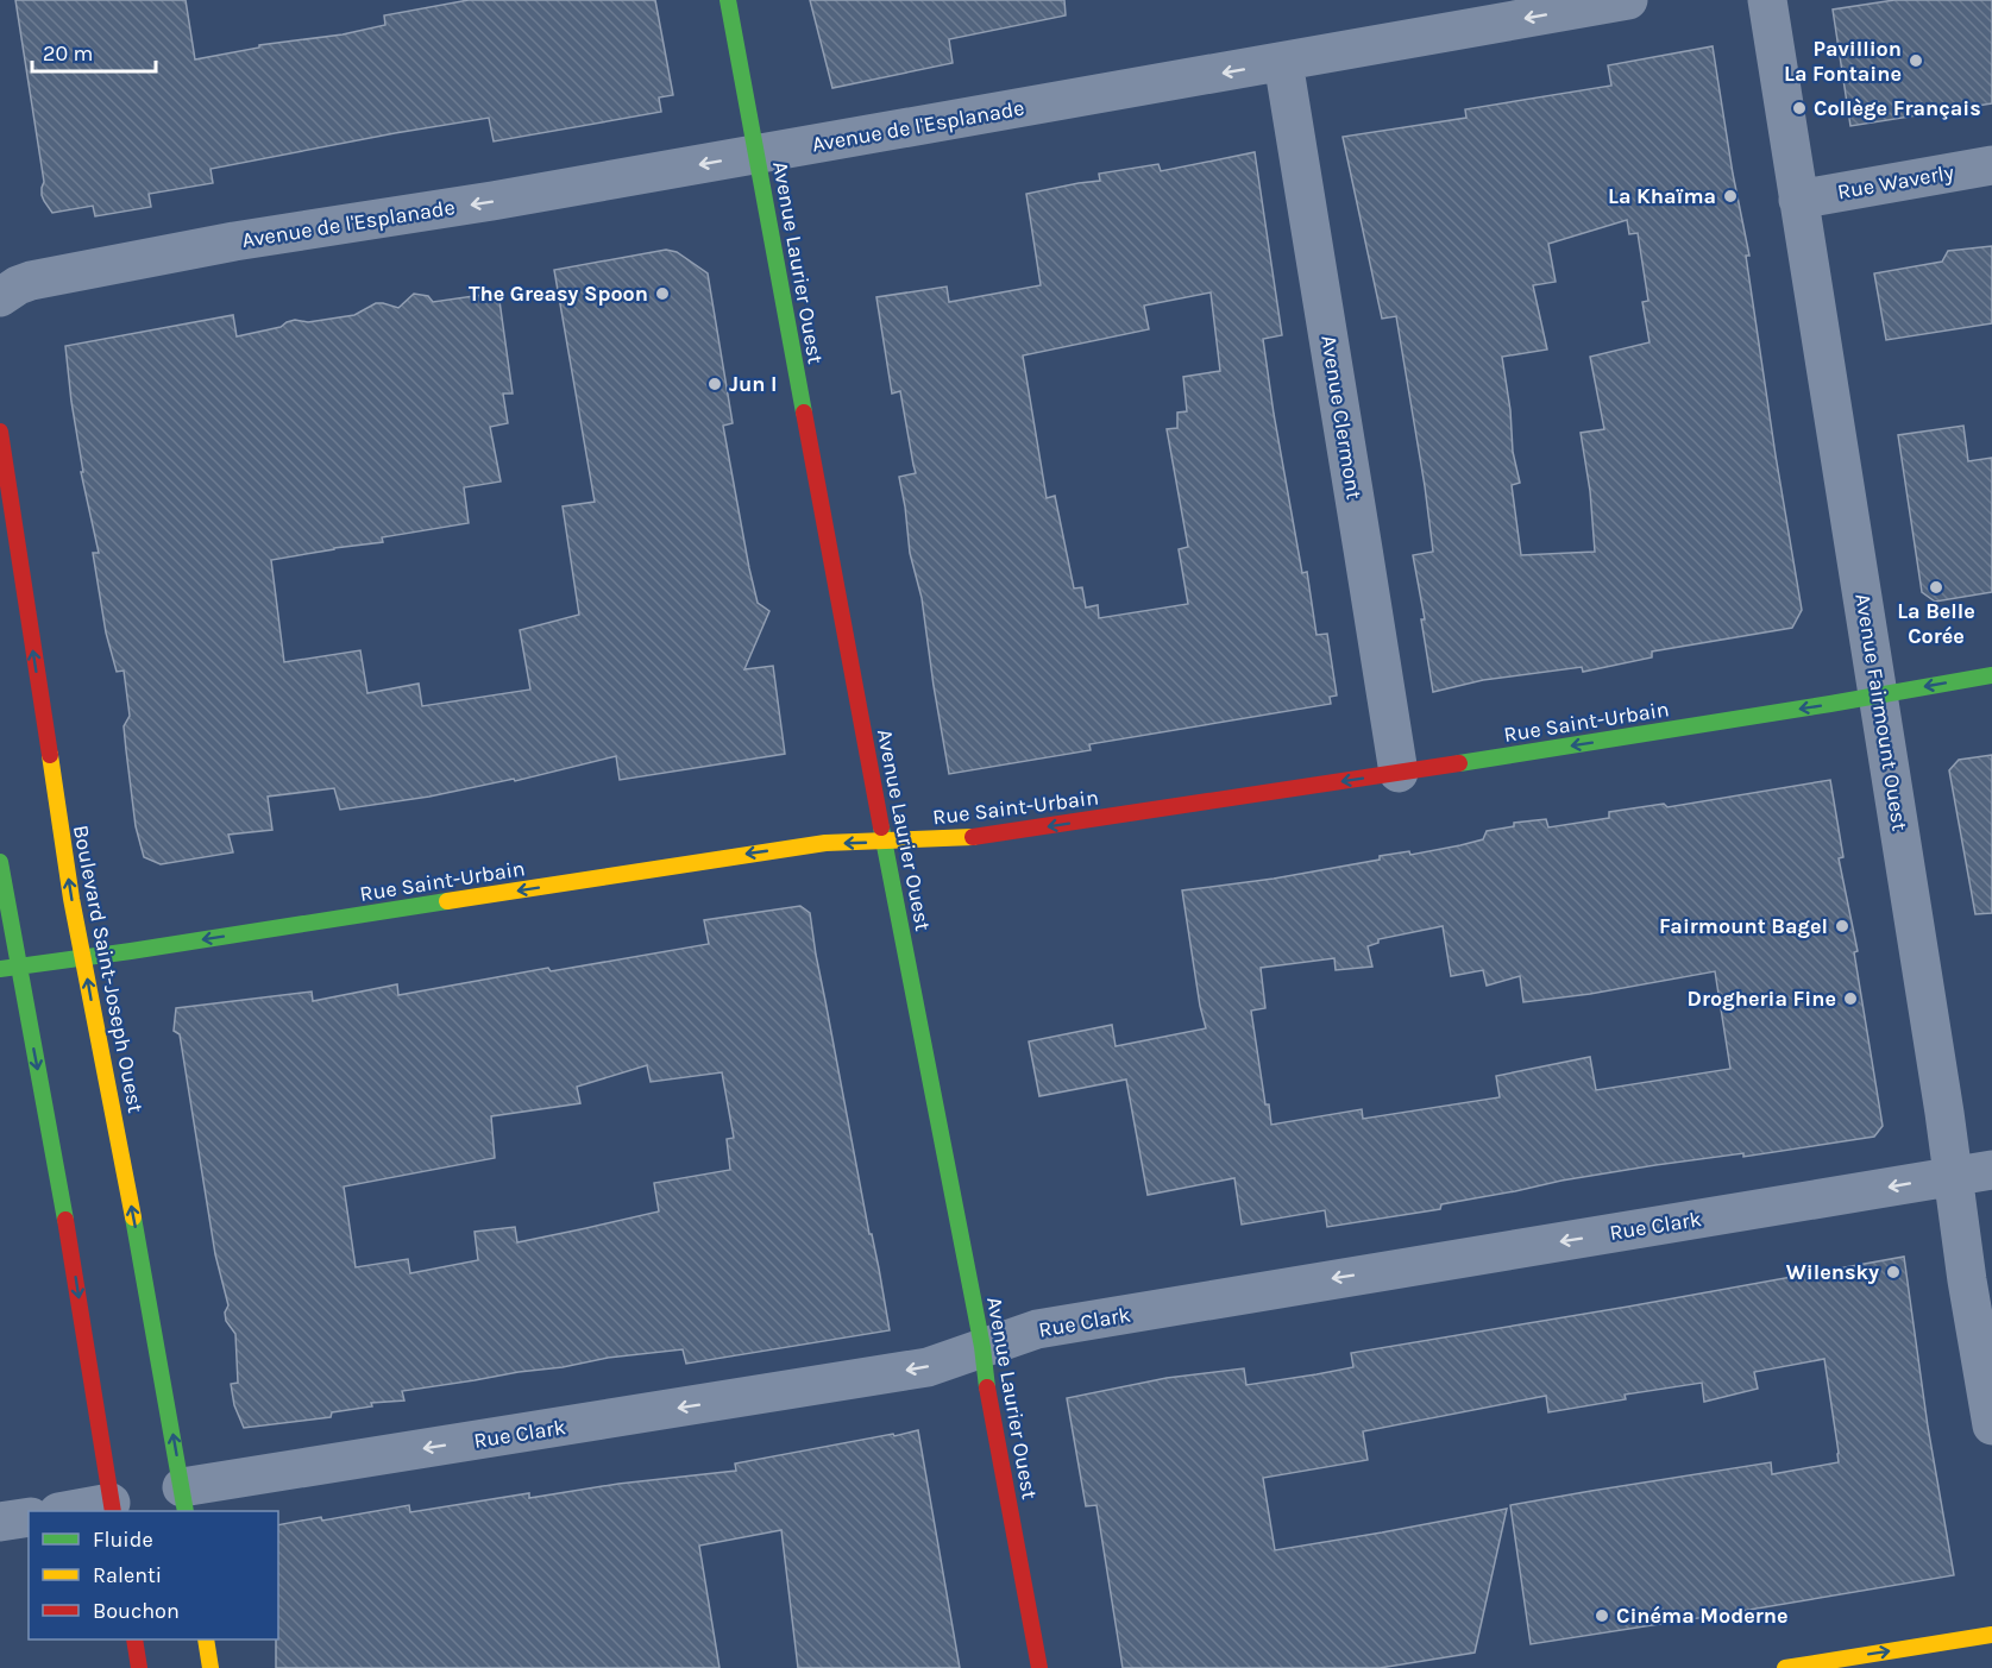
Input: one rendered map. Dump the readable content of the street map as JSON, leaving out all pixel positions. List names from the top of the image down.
{
  "streets": {
    "main road": ["Avenue Laurier Ouest", "Rue Saint-Urbain", "Boulevard Saint-Joseph Ouest"],
    "street": [
      "Avenue de l'Esplanade",
      "Rue Waverly",
      "Avenue Clermont",
      "Avenue Fairmount Ouest",
      "Rue Clark"
    ]
  },
  "crossings": [
    ["Avenue de l'Esplanade", "Avenue Laurier Ouest"],
    ["Avenue de l'Esplanade", "Avenue Clermont"],
    ["Rue Waverly", "Avenue Fairmount Ouest"],
    ["Avenue Laurier Ouest", "Rue Saint-Urbain"],
    ["Avenue Laurier Ouest", "Rue Clark"],
    ["Avenue Clermont", "Rue Saint-Urbain"],
    ["Avenue Fairmount Ouest", "Rue Saint-Urbain"],
    ["Avenue Fairmount Ouest", "Rue Clark"],
    ["Rue Saint-Urbain", "Boulevard Saint-Joseph Ouest"],
    ["Boulevard Saint-Joseph Ouest", "Rue Clark"]
  ],
  "one_way": ["Avenue de l'Esplanade", "Rue Saint-Urbain", "Rue Clark"],
  "places": [
    "Pavillion La Fontaine",
    "Collège Français",
    "La Khaïma",
    "The Greasy Spoon",
    "Jun I",
    "La Belle Corée",
    "Fairmount Bagel",
    "Drogheria Fine",
    "Wilensky",
    "Cinéma Moderne"
  ],
  "legend": ["Fluide", "Ralenti", "Bouchon"],
  "scale_bar": "20 m"
}
